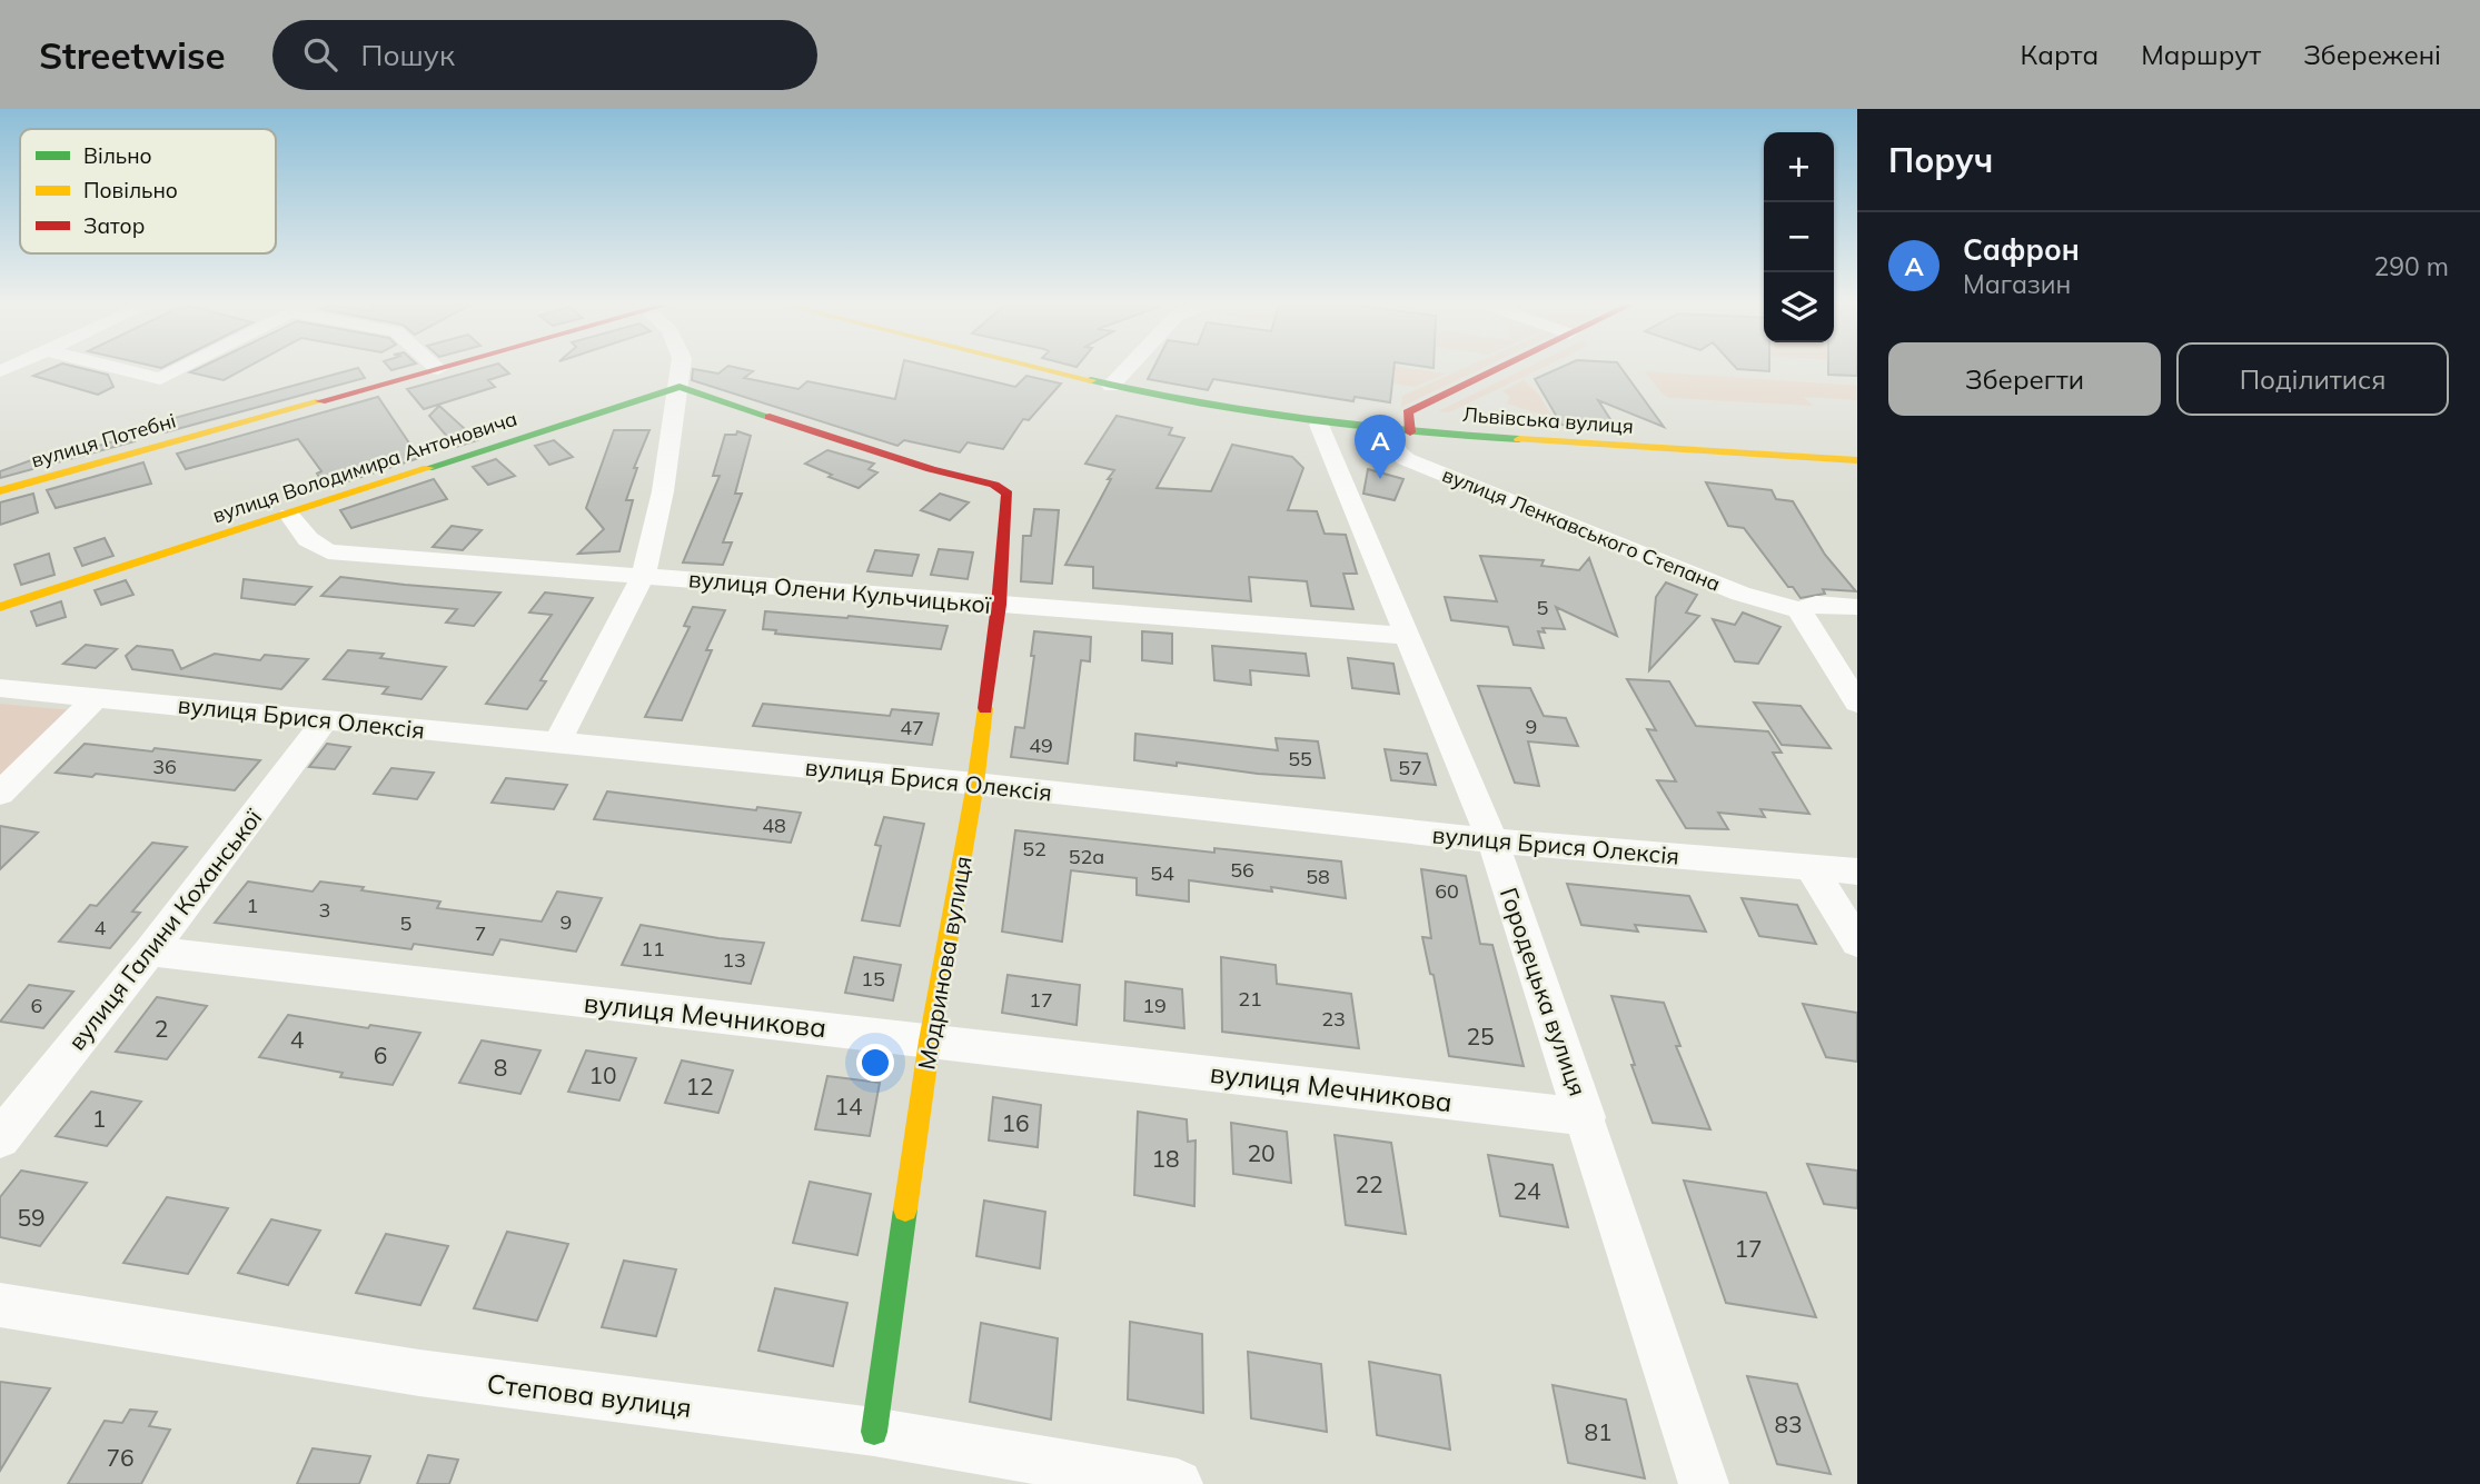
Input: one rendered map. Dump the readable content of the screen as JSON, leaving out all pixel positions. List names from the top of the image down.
{
  "streets": {
    "street": [
      "Львівська вулиця",
      "вулиця Потебні",
      "вулиця Володимира Антоновича",
      "вулиця Ленкавського Степана",
      "вулиця Олени Кульчицької",
      "вулиця Брися Олексія",
      "вулиця Галини Коханської",
      "Модринова вулиця",
      "Городецька вулиця",
      "вулиця Мечникова",
      "Степова вулиця"
    ]
  },
  "crossings": [
    ["Львівська вулиця", "вулиця Ленкавського Степана"],
    ["Львівська вулиця", "Городецька вулиця"],
    ["вулиця Володимира Антоновича", "вулиця Олени Кульчицької"],
    ["вулиця Володимира Антоновича", "Модринова вулиця"],
    ["вулиця Олени Кульчицької", "Модринова вулиця"],
    ["вулиця Олени Кульчицької", "Городецька вулиця"],
    ["вулиця Брися Олексія", "вулиця Галини Коханської"],
    ["вулиця Брися Олексія", "Модринова вулиця"],
    ["вулиця Брися Олексія", "Городецька вулиця"],
    ["вулиця Галини Коханської", "вулиця Мечникова"],
    ["Модринова вулиця", "вулиця Мечникова"],
    ["Модринова вулиця", "Степова вулиця"],
    ["Городецька вулиця", "вулиця Мечникова"]
  ],
  "house_numbers": [
    "5",
    "9",
    "47",
    "49",
    "55",
    "36",
    "57",
    "48",
    "52",
    "52а",
    "56",
    "54",
    "58",
    "60",
    "1",
    "3",
    "9",
    "5",
    "4",
    "7",
    "11",
    "13",
    "15",
    "21",
    "17",
    "6",
    "19",
    "23",
    "2",
    "25",
    "4",
    "6",
    "8",
    "10",
    "12",
    "14",
    "1",
    "16",
    "20",
    "18",
    "22",
    "24",
    "59",
    "17",
    "83",
    "81",
    "76"
  ],
  "legend": ["Вільно", "Повільно", "Затор"],
  "page": {
    "header": "Streetwise",
    "search": "Пошук",
    "nav": ["Карта", "Маршрут", "Збережені"],
    "heading": "Поруч",
    "map_buttons": ["+", "−"],
    "list": [
      {
        "mark": "A",
        "name": "Сафрон",
        "note": "Магазин",
        "value": "290 m"
      }
    ],
    "buttons": ["Зберегти", "Поділитися"],
    "pins": "A"
  }
}
